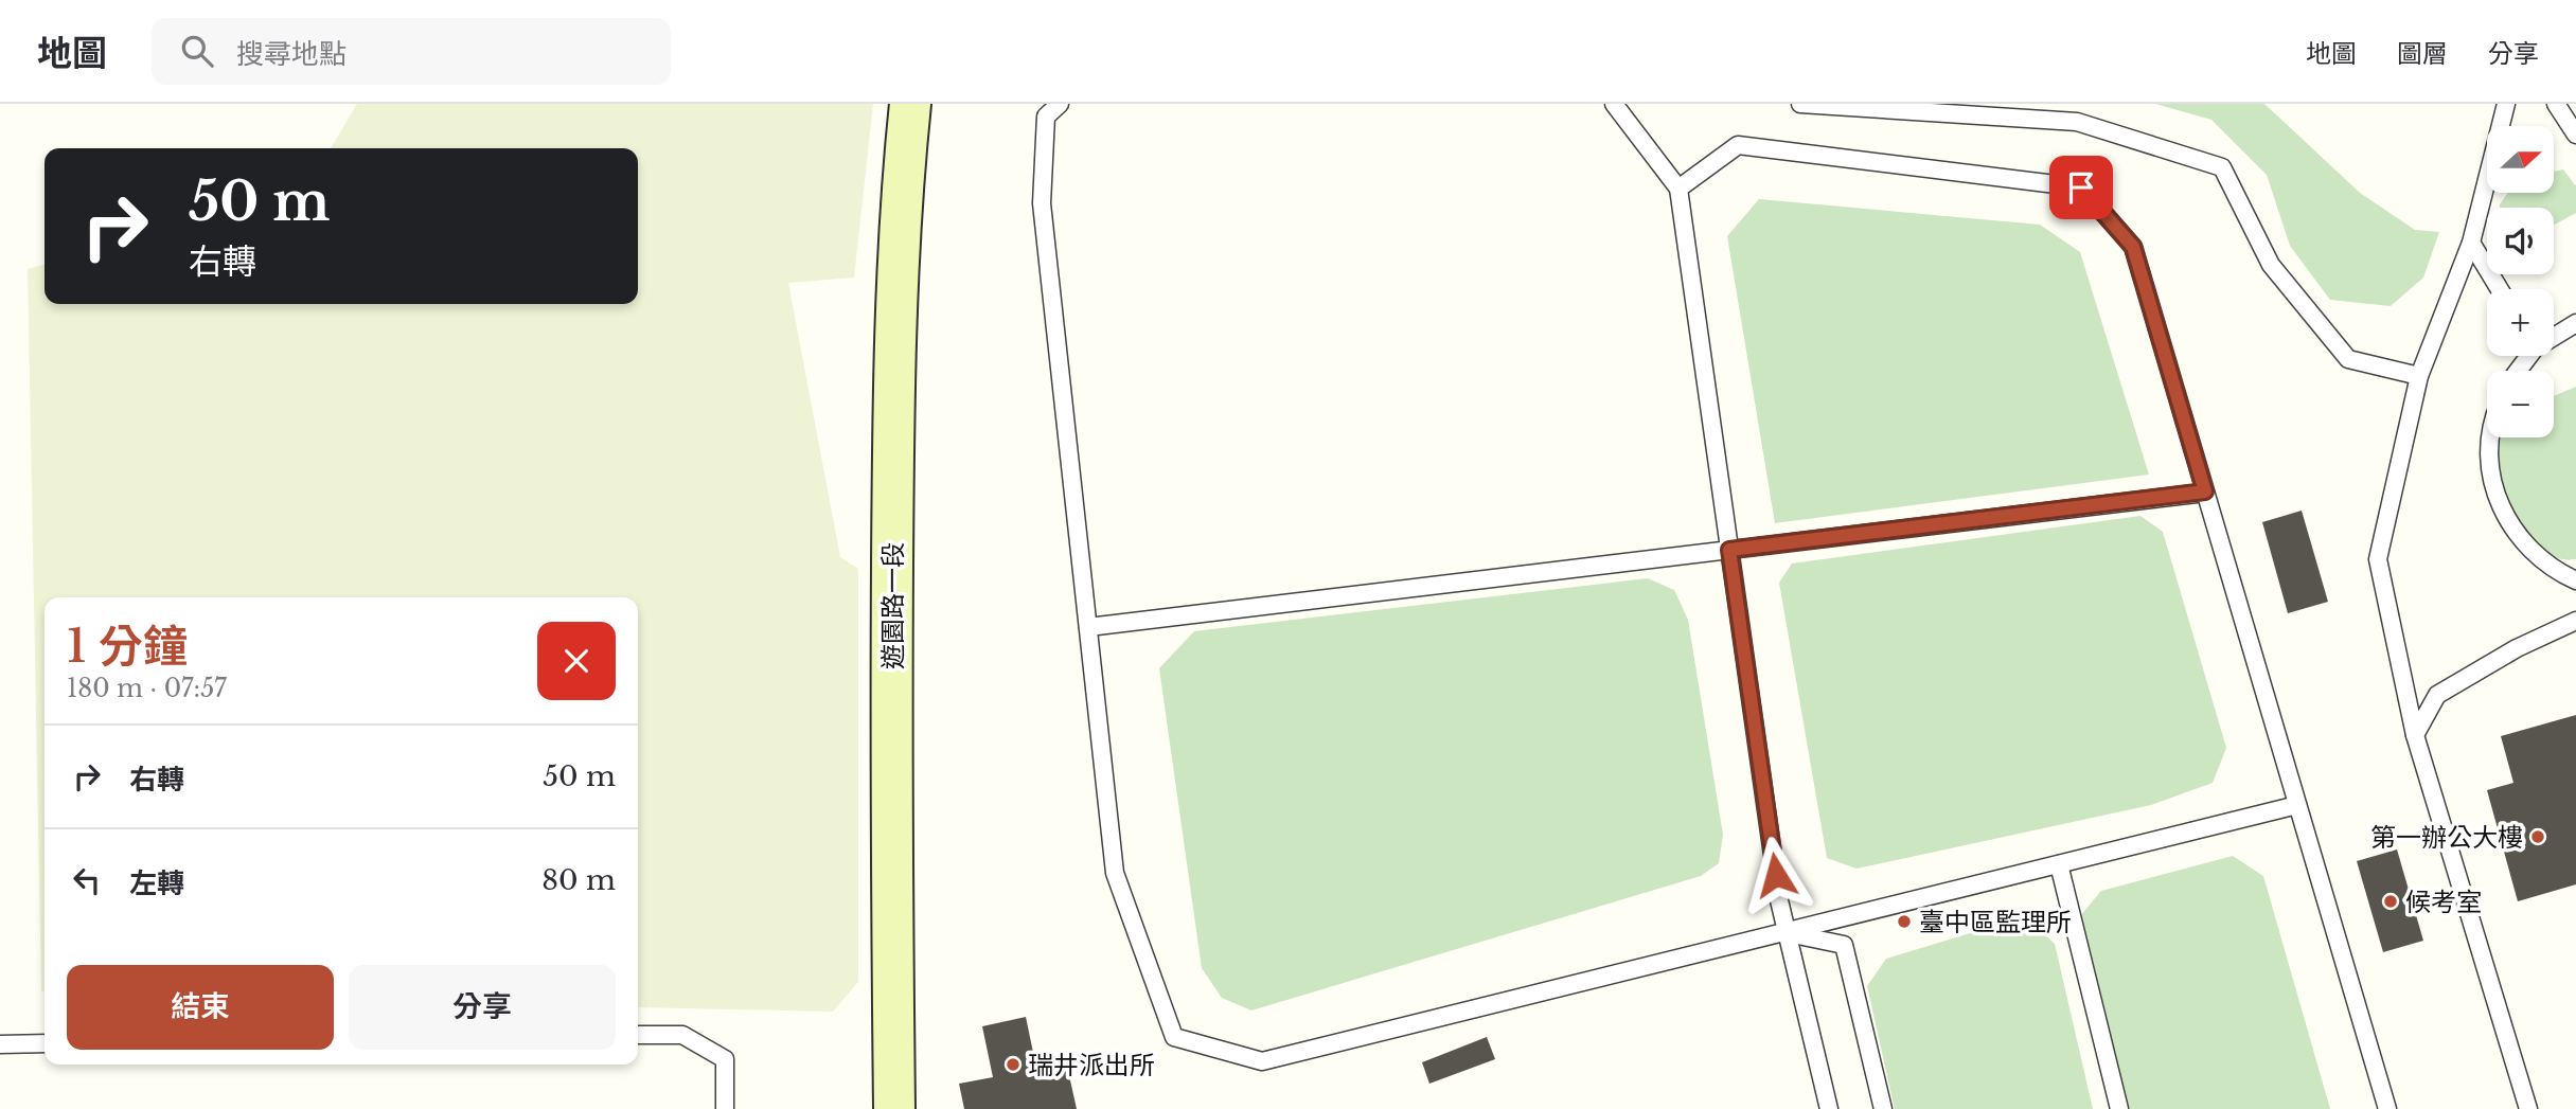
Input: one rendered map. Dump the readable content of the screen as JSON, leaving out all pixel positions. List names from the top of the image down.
{
  "streets": {
    "street": ["遊園路一段"]
  },
  "places": [
    "第一辦公大樓",
    "候考室",
    "臺中區監理所",
    "瑞井派出所"
  ],
  "north": "right",
  "page": {
    "header": "地圖",
    "search": "搜尋地點",
    "nav": ["地圖", "圖層", "分享"],
    "map_buttons": ["+", "−"],
    "turn": ["50 m", "右轉"],
    "heading": ["1 分鐘", "180 m · 07:57"],
    "list": [
      {
        "name": "右轉",
        "value": "50 m"
      },
      {
        "name": "左轉",
        "value": "80 m"
      }
    ],
    "buttons": ["結束", "分享"]
  }
}
